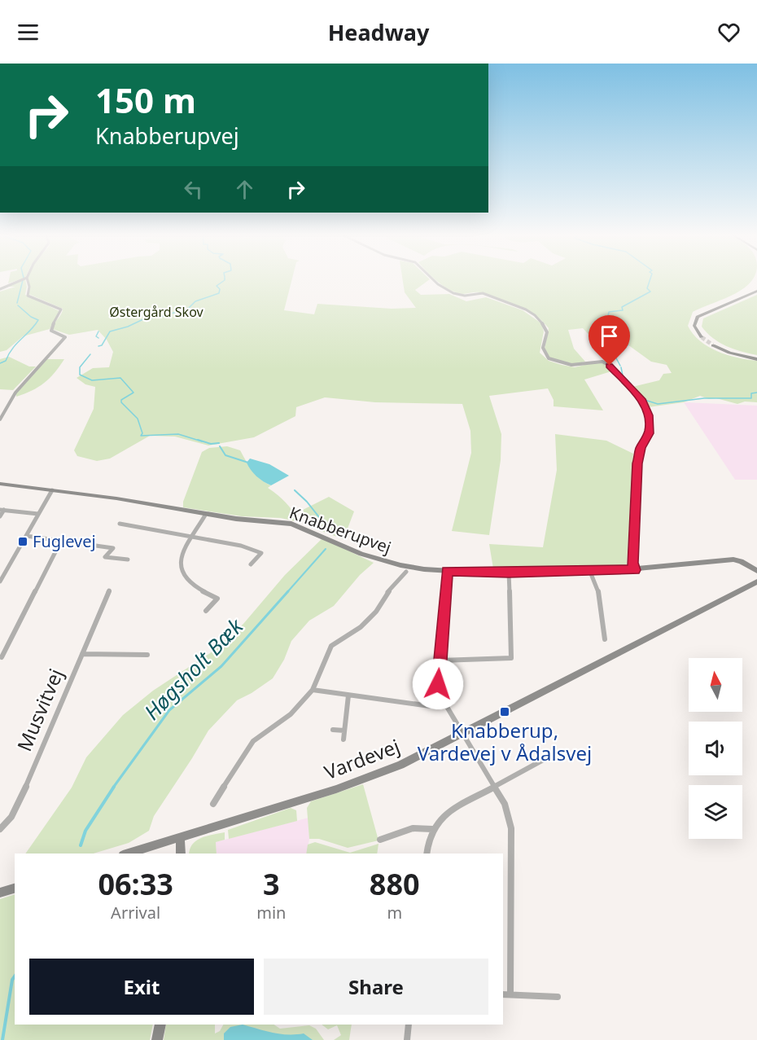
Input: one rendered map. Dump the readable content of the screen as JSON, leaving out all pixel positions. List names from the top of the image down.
{
  "streets": {
    "street": ["Knabberupvej", "Musvitvej", "Vardevej"]
  },
  "water": ["Høgsholt Bæk"],
  "parks": ["Østergård Skov"],
  "places": {
    "transit": ["Fuglevej", "Knabberup, Vardevej v Ådalsvej"]
  },
  "north": "top",
  "page": {
    "header": "Headway",
    "turn": ["150 m", "Knabberupvej"],
    "eta": [
      "06:33",
      "Arrival",
      "3",
      "min",
      "880",
      "m"
    ],
    "buttons": ["Exit", "Share"]
  }
}
